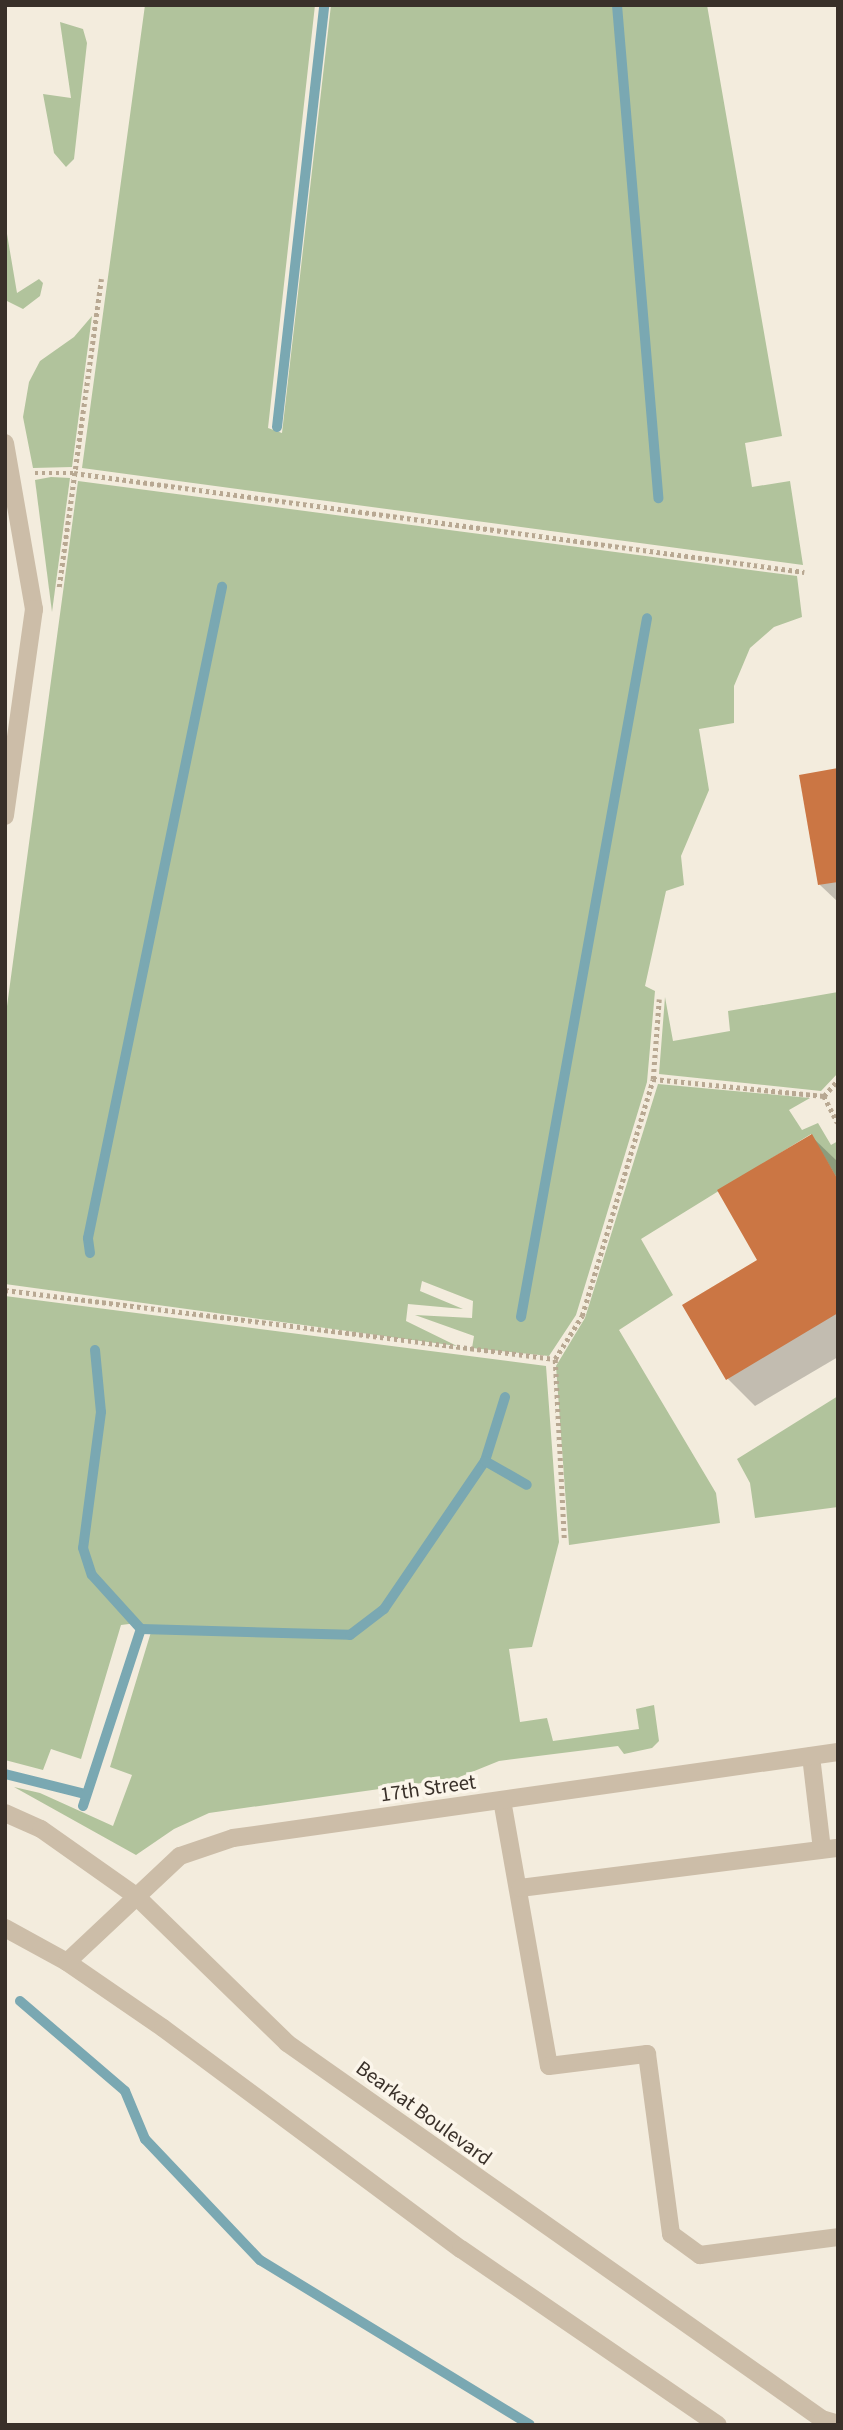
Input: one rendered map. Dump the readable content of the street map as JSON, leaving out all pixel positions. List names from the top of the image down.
{
  "streets": {
    "street": ["17th Street", "Bearkat Boulevard"]
  },
  "crossings": [
    ["17th Street", "Bearkat Boulevard"]
  ]
}
